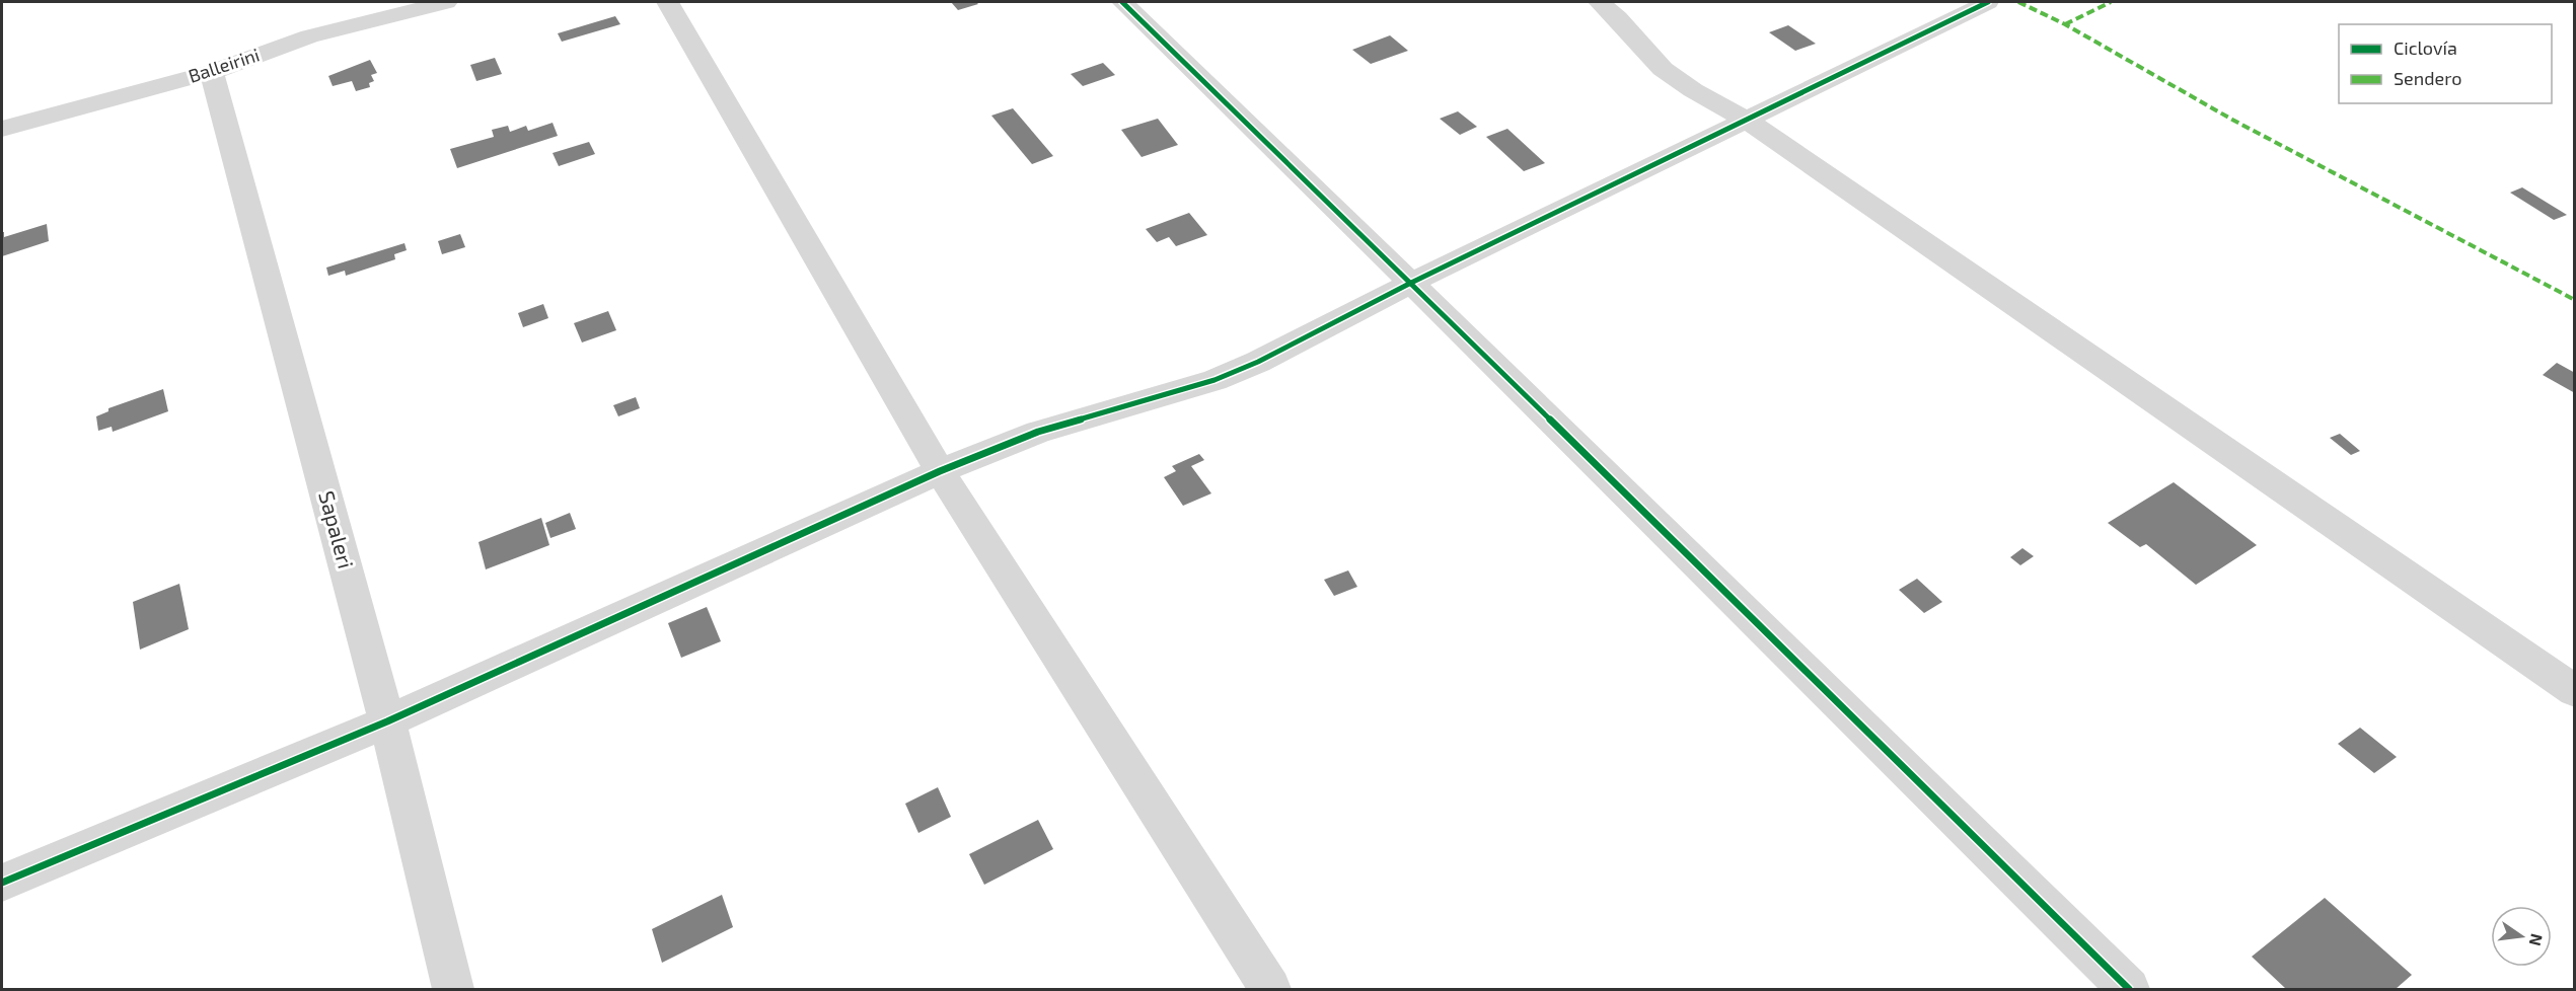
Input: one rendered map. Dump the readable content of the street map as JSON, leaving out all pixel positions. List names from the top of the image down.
{
  "streets": {
    "street": ["Balleirini", "Sapaleri"]
  },
  "crossings": [
    ["Balleirini", "Sapaleri"]
  ],
  "legend": ["Ciclovía", "Sendero"],
  "north": "right"
}
